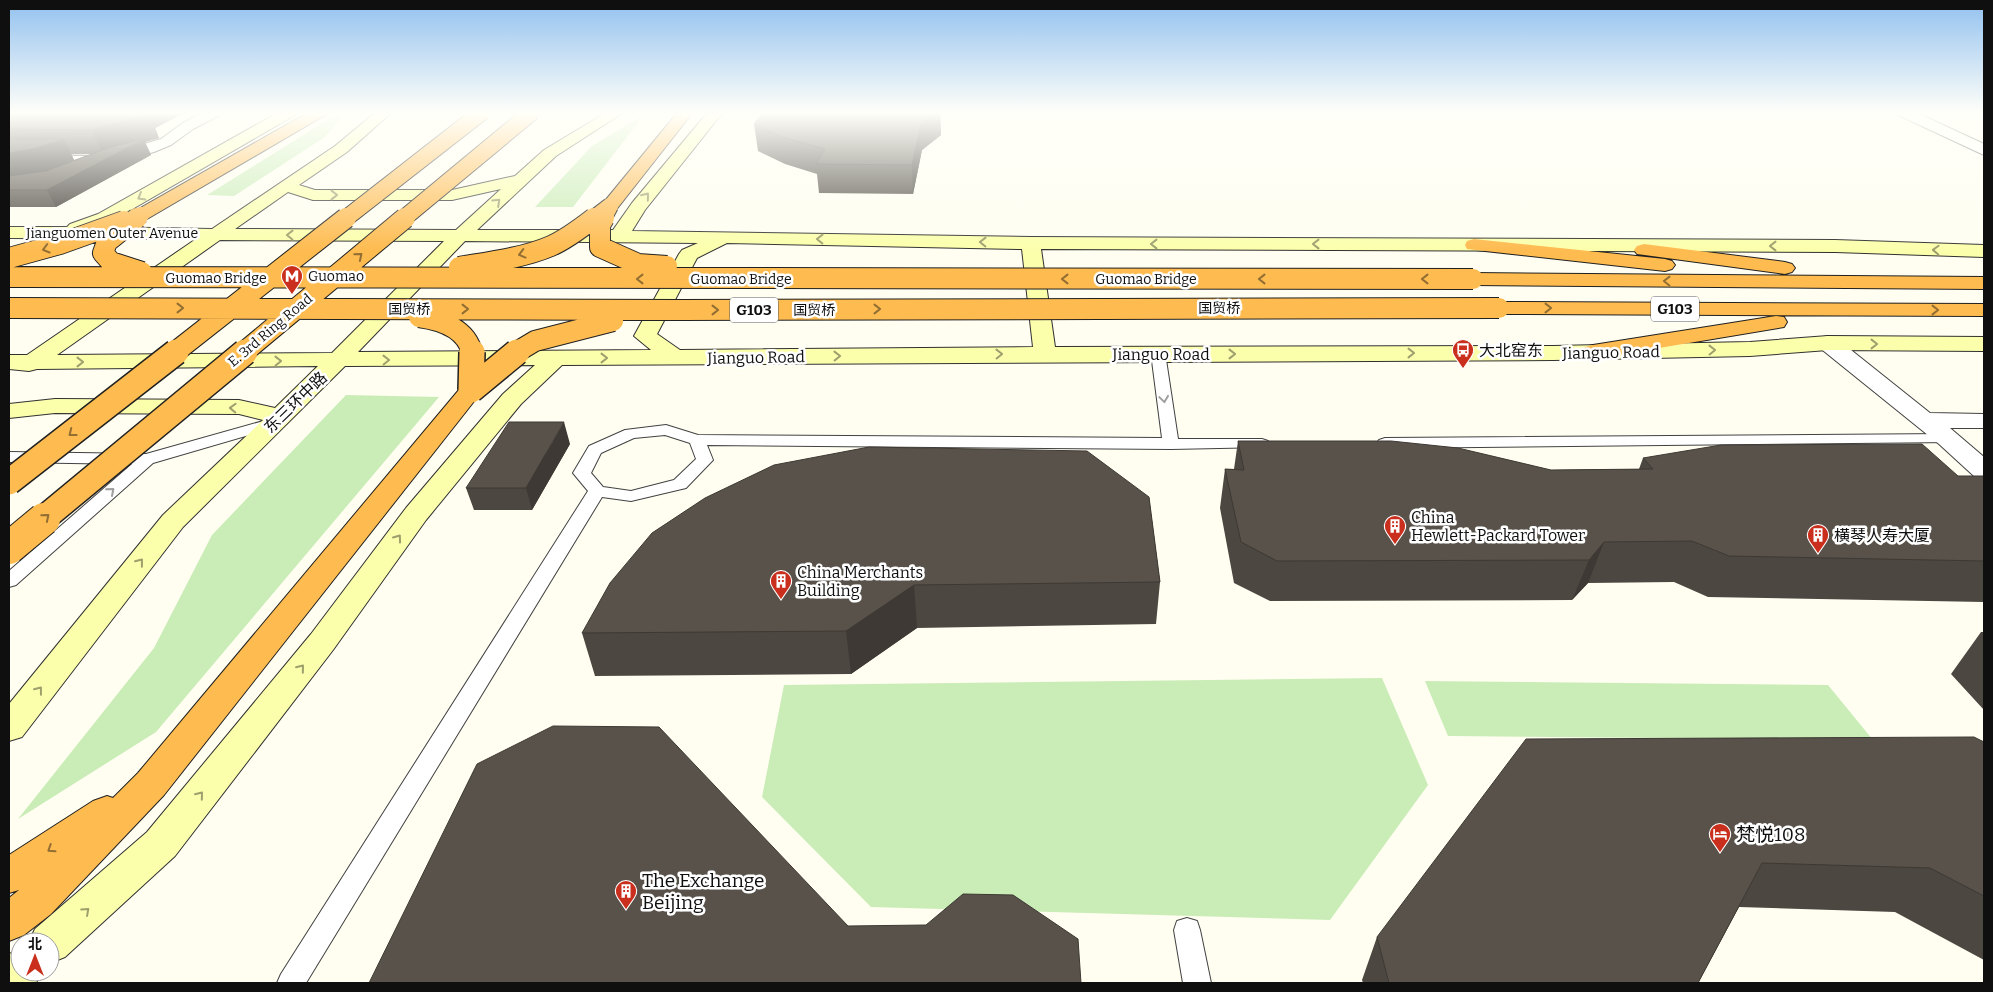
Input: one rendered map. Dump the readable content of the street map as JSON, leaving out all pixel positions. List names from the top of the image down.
{
  "streets": {
    "highway": [
      "Guomao Bridge",
      "国贸桥",
      "G103",
      "E. 3rd Ring Road"
    ],
    "street": ["Jianguomen Outer Avenue", "Jianguo Road", "东三环中路"]
  },
  "crossings": [
    ["Jianguomen Outer Avenue", "东三环中路"],
    ["Guomao Bridge", "G103"],
    ["国贸桥", "G103"],
    ["Jianguo Road", "东三环中路"]
  ],
  "places": {
    "metro station": ["Guomao"],
    "bus stop": ["大北窑东"],
    "building": [
      "China Hewlett-Packard Tower",
      "横琴人寿大厦",
      "China Merchants Building",
      "The Exchange Beijing"
    ],
    "hotel": ["梵悦108"]
  },
  "north": "top"
}
